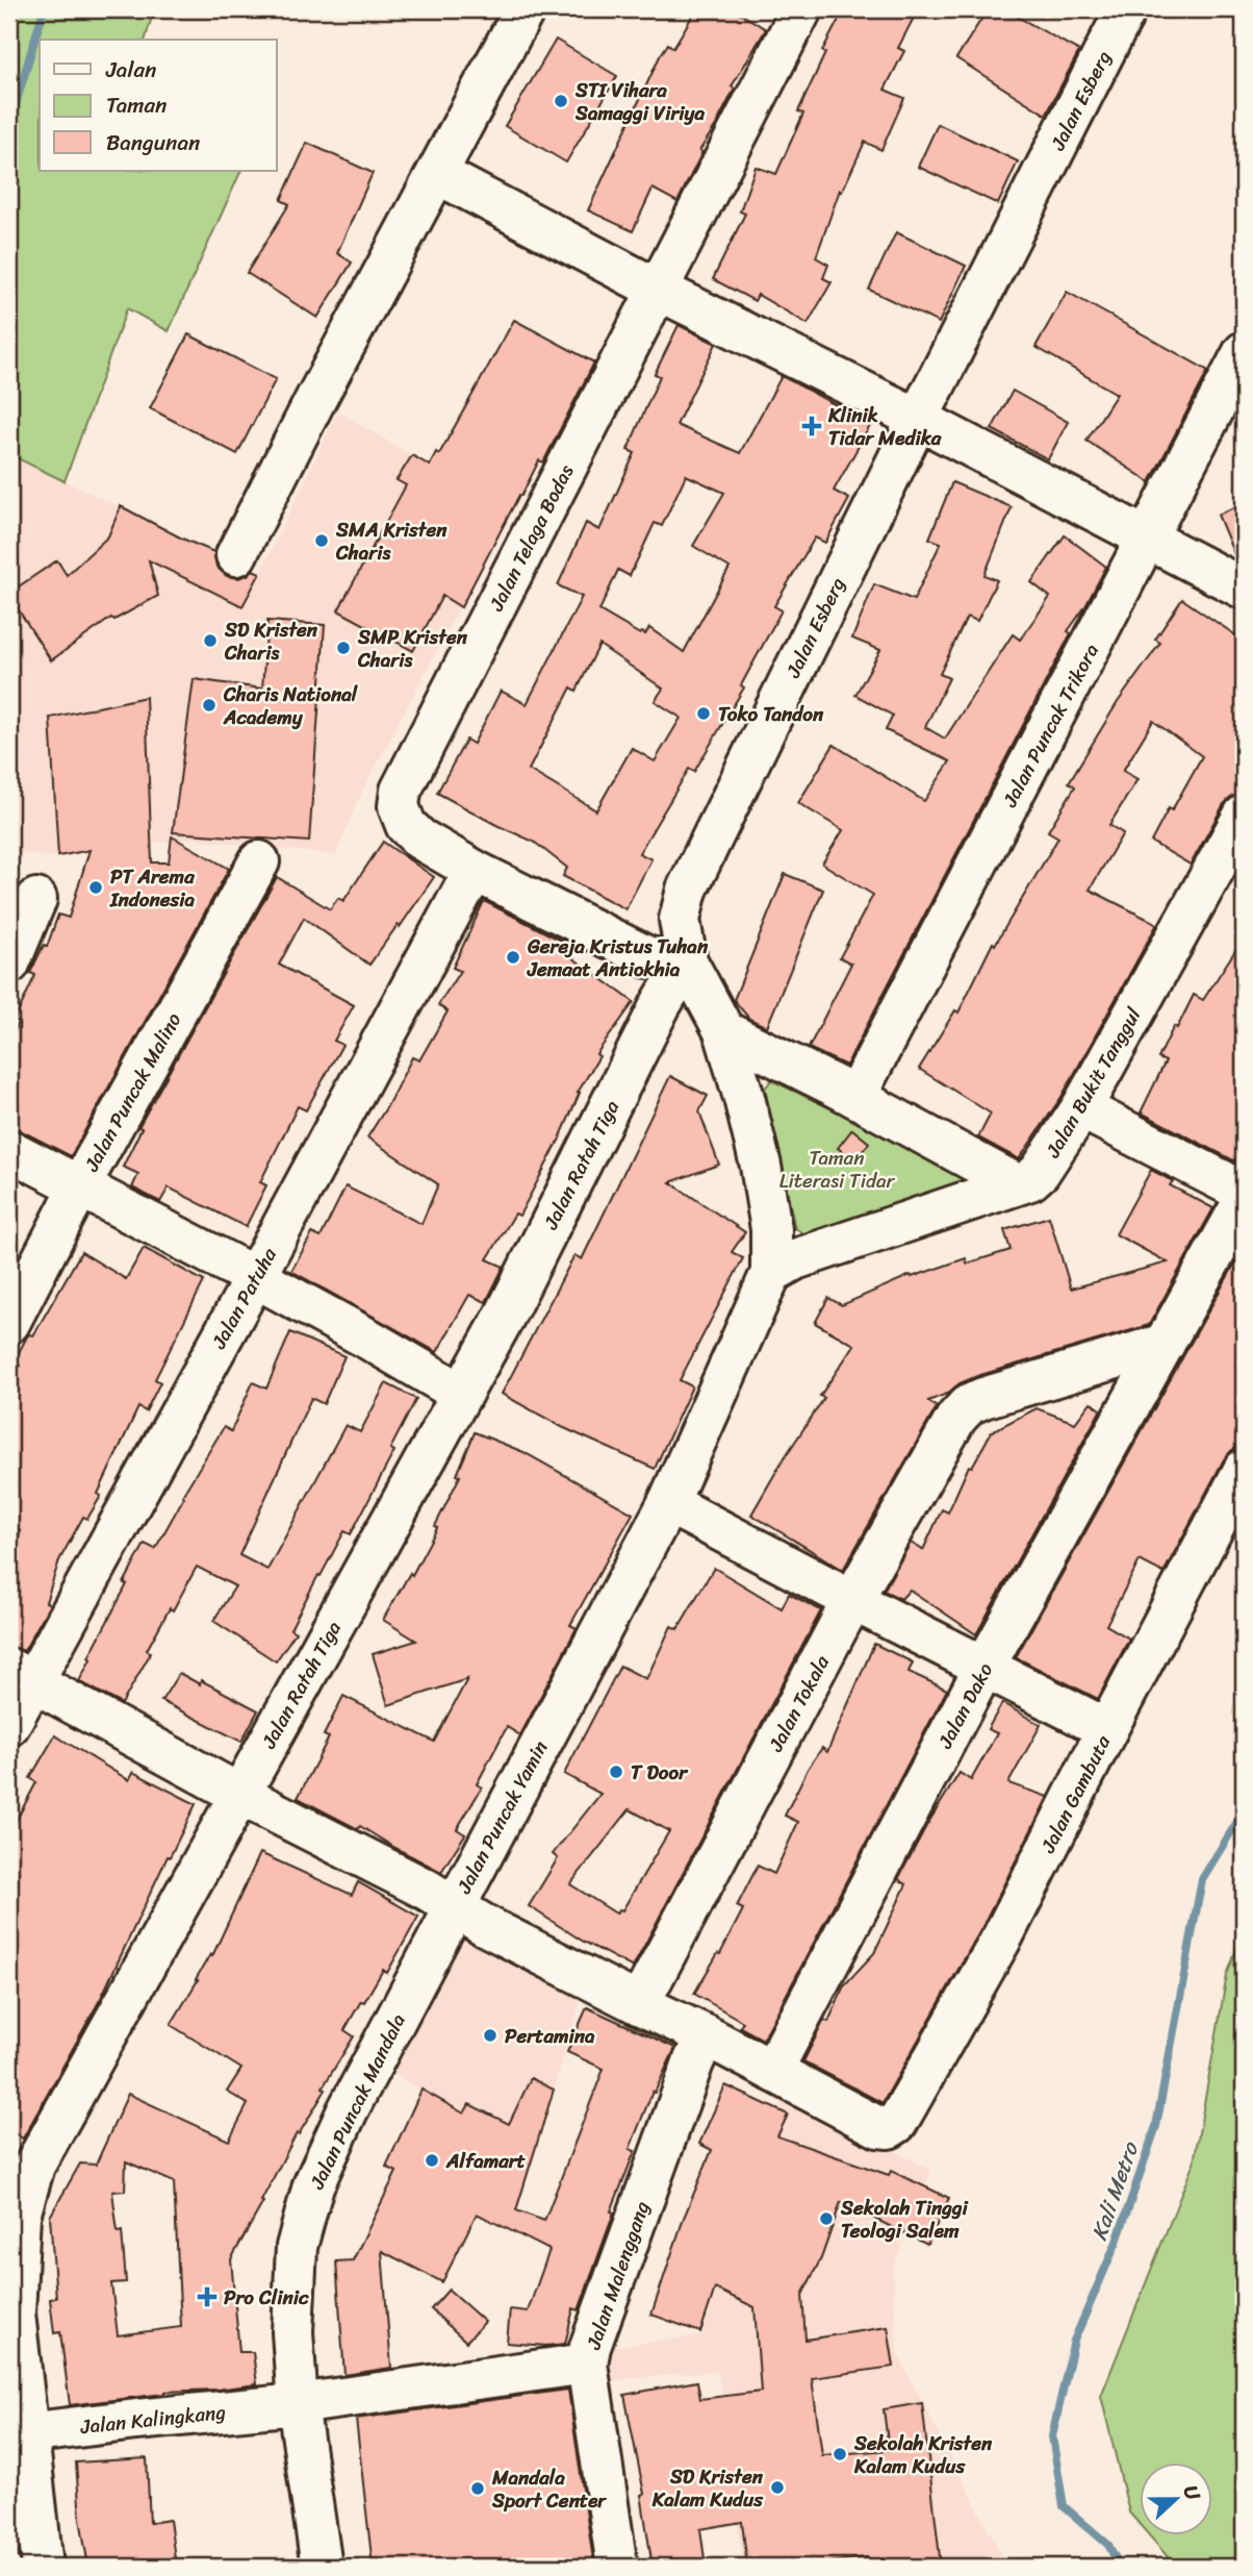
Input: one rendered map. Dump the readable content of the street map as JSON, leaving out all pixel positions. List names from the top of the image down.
{
  "streets": {
    "street": [
      "Jalan Esberg",
      "Jalan Telaga Bodas",
      "Jalan Puncak Trikora",
      "Jalan Bukit Tanggul",
      "Jalan Puncak Malino",
      "Jalan Ratah Tiga",
      "Jalan Patuha",
      "Jalan Tokala",
      "Jalan Dako",
      "Jalan Gambuta",
      "Jalan Puncak Yamin",
      "Jalan Puncak Mandala",
      "Jalan Malenggang",
      "Jalan Kalingkang"
    ]
  },
  "crossings": [
    ["Jalan Esberg", "Jalan Telaga Bodas"],
    ["Jalan Esberg", "Jalan Bukit Tanggul"],
    ["Jalan Esberg", "Jalan Ratah Tiga"],
    ["Jalan Esberg", "Jalan Puncak Yamin"],
    ["Jalan Telaga Bodas", "Jalan Ratah Tiga"],
    ["Jalan Telaga Bodas", "Jalan Patuha"],
    ["Jalan Bukit Tanggul", "Jalan Puncak Yamin"],
    ["Jalan Ratah Tiga", "Jalan Puncak Yamin"],
    ["Jalan Ratah Tiga", "Jalan Kalingkang"],
    ["Jalan Patuha", "Jalan Puncak Yamin"],
    ["Jalan Tokala", "Jalan Dako"],
    ["Jalan Dako", "Jalan Gambuta"],
    ["Jalan Puncak Yamin", "Jalan Puncak Mandala"],
    ["Jalan Puncak Mandala", "Jalan Kalingkang"],
    ["Jalan Malenggang", "Jalan Kalingkang"]
  ],
  "water": ["Kali Metro"],
  "parks": ["Taman Literasi Tidar"],
  "places": {
    "other": [
      "STI Vihara Samaggi Viriya",
      "SMA Kristen Charis",
      "SD Kristen Charis",
      "SMP Kristen Charis",
      "Charis National Academy",
      "Toko Tandon",
      "PT Arema Indonesia",
      "Gereja Kristus Tuhan Jemaat Antiokhia",
      "T Door",
      "Pertamina",
      "Alfamart",
      "Sekolah Tinggi Teologi Salem",
      "Sekolah Kristen Kalam Kudus",
      "SD Kristen Kalam Kudus",
      "Mandala Sport Center"
    ],
    "health": ["Klinik Tidar Medika", "Pro Clinic"]
  },
  "legend": ["Jalan", "Taman", "Bangunan"],
  "north": "right"
}
